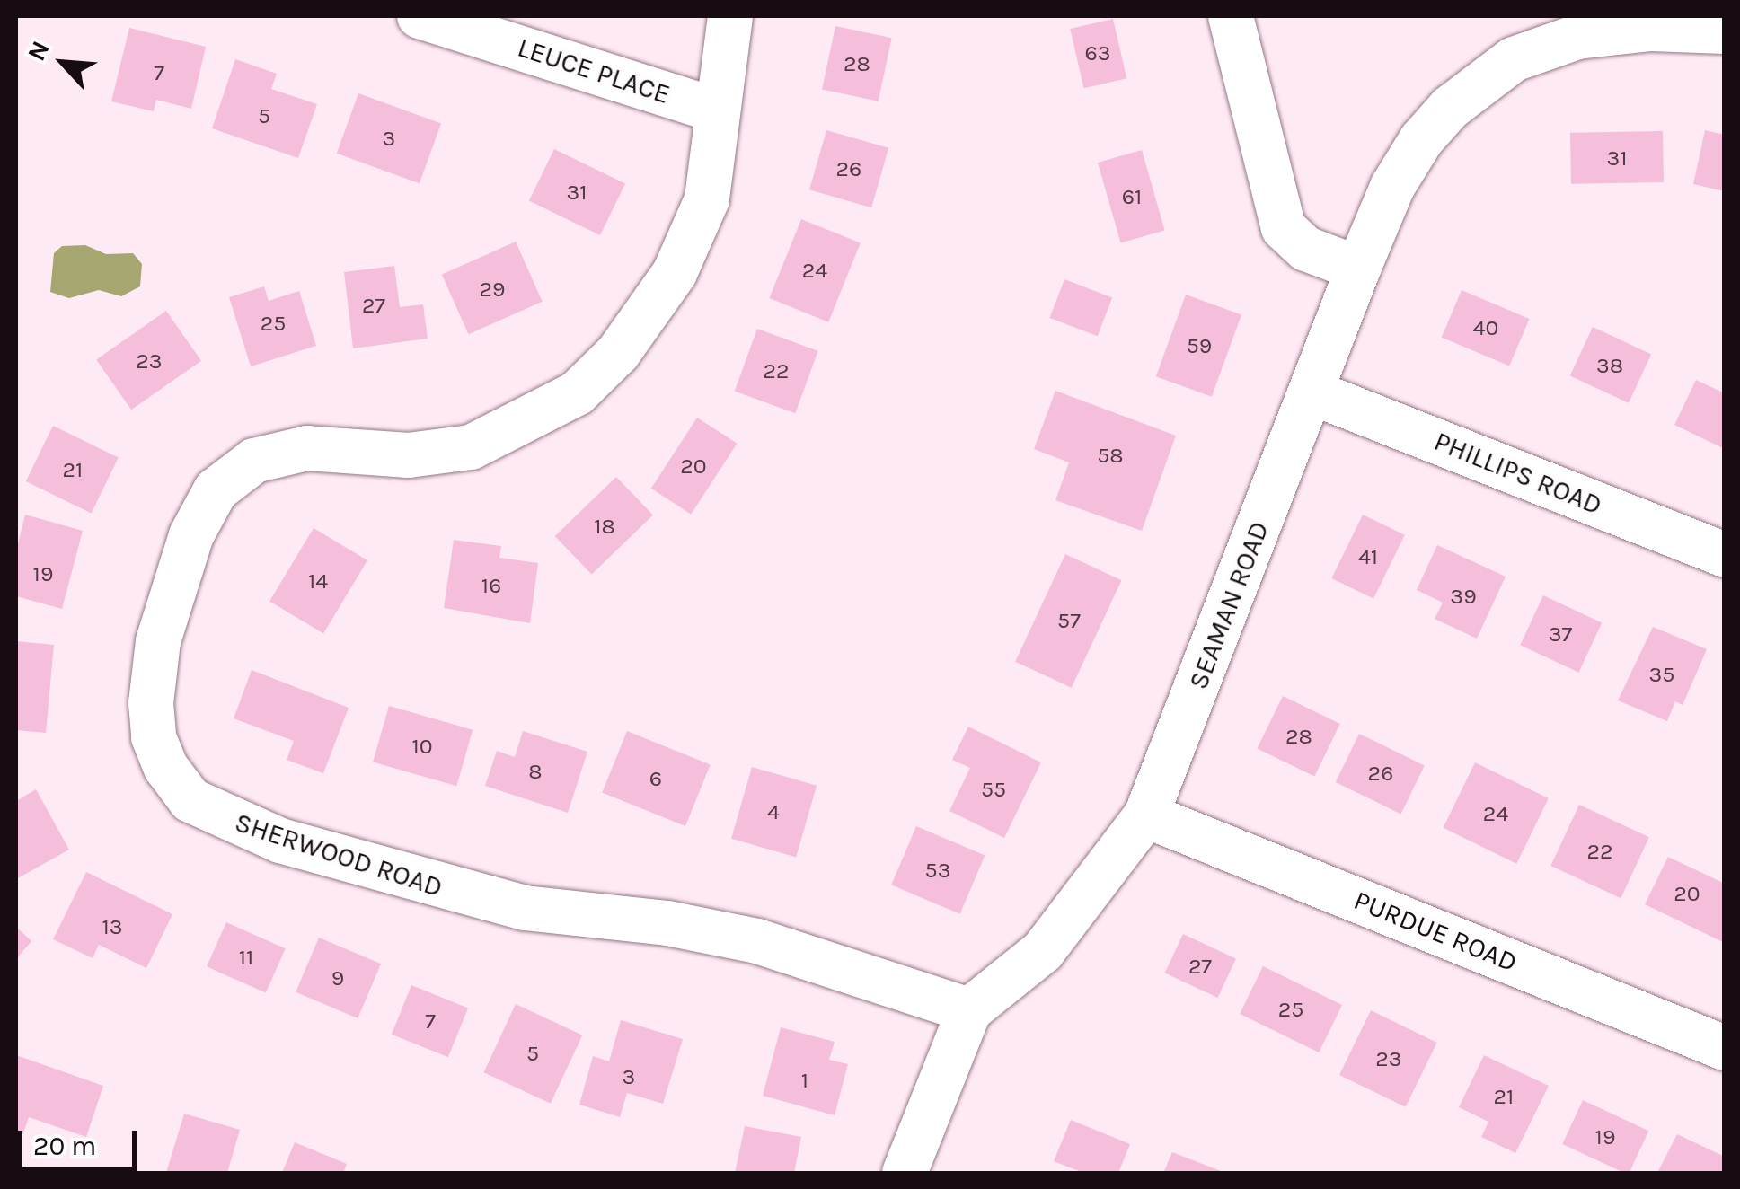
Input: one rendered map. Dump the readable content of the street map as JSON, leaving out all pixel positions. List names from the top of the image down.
{
  "streets": {
    "street": [
      "LEUCE PLACE",
      "PHILLIPS ROAD",
      "SEAMAN ROAD",
      "SHERWOOD ROAD",
      "PURDUE ROAD"
    ]
  },
  "crossings": [
    ["LEUCE PLACE", "SHERWOOD ROAD"],
    ["PHILLIPS ROAD", "SEAMAN ROAD"],
    ["SEAMAN ROAD", "SHERWOOD ROAD"],
    ["SEAMAN ROAD", "PURDUE ROAD"]
  ],
  "house_numbers": [
    "63",
    "28",
    "7",
    "5",
    "3",
    "31",
    "26",
    "31",
    "61",
    "24",
    "29",
    "27",
    "25",
    "40",
    "59",
    "23",
    "38",
    "22",
    "58",
    "20",
    "21",
    "18",
    "41",
    "19",
    "14",
    "16",
    "39",
    "57",
    "37",
    "35",
    "28",
    "10",
    "8",
    "26",
    "6",
    "55",
    "4",
    "24",
    "22",
    "53",
    "20",
    "13",
    "11",
    "27",
    "9",
    "25",
    "7",
    "5",
    "23",
    "3",
    "1",
    "21",
    "19"
  ],
  "scale_bar": "20 m",
  "north": "top left"
}
